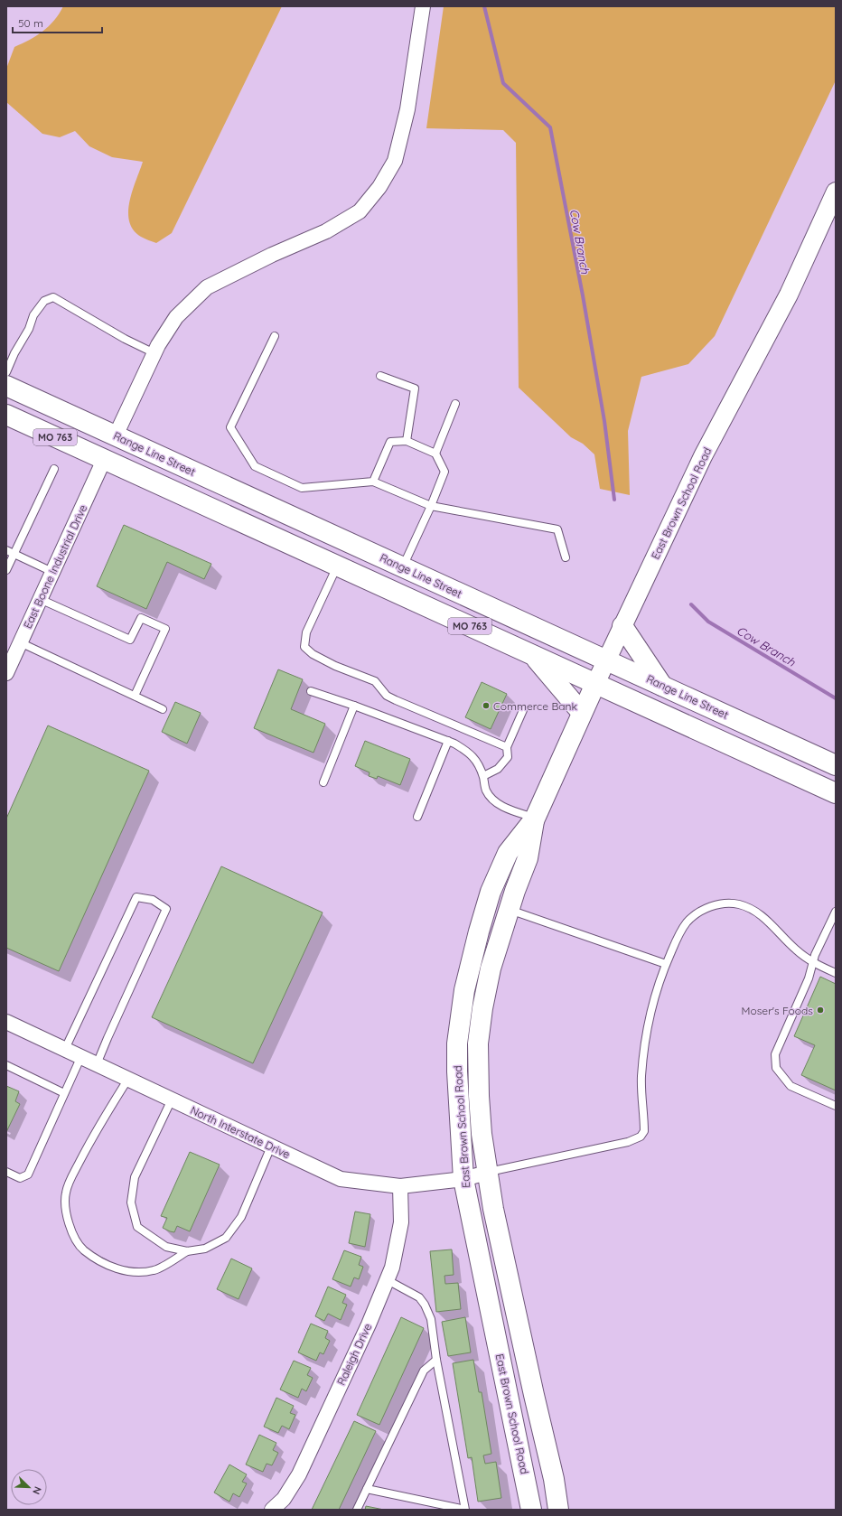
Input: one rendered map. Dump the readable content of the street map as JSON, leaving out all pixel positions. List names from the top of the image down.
{
  "streets": {
    "main road": ["MO 763", "Range Line Street", "East Brown School Road"],
    "street": ["East Boone Industrial Drive", "North Interstate Drive", "Raleigh Drive"]
  },
  "crossings": [
    ["MO 763", "East Brown School Road"],
    ["MO 763", "East Boone Industrial Drive"],
    ["Range Line Street", "East Brown School Road"],
    ["East Brown School Road", "North Interstate Drive"],
    ["North Interstate Drive", "Raleigh Drive"]
  ],
  "water": ["Cow Branch"],
  "places": ["Commerce Bank", "Moser's Foods"],
  "scale_bar": "50 m",
  "north": "bottom right"
}
